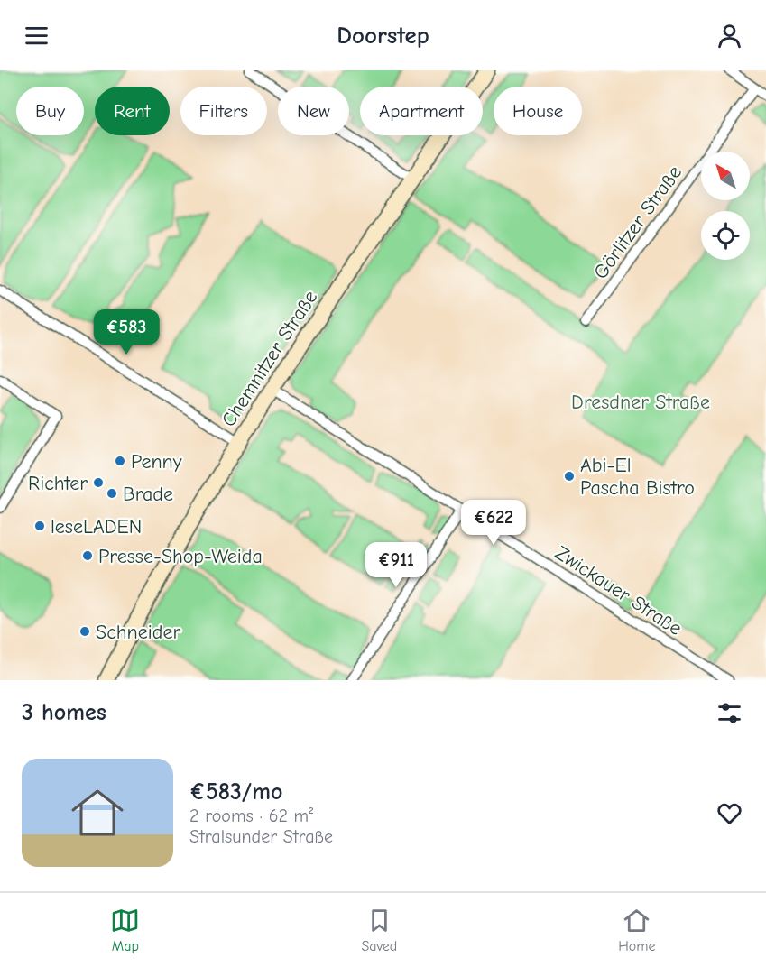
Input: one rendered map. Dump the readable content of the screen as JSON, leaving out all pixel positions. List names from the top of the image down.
{
  "streets": {
    "street": ["Görlitzer Straße", "Chemnitzer Straße", "Zwickauer Straße"]
  },
  "crossings": [
    ["Chemnitzer Straße", "Zwickauer Straße"]
  ],
  "parks": ["Dresdner Straße"],
  "places": [
    "Penny",
    "Abi-El Pascha Bistro",
    "Richter",
    "Brade",
    "leseLADEN",
    "Presse-Shop-Weida",
    "Schneider"
  ],
  "north": "top left",
  "page": {
    "header": "Doorstep",
    "chip": [
      "Buy",
      "Rent",
      "Filters",
      "New",
      "Apartment",
      "House"
    ],
    "price": ["€583", "€622", "€911"],
    "heading": "3 homes",
    "list": [
      {
        "name": "€583/mo",
        "note": "2 rooms · 62 m² · Stralsunder Straße"
      }
    ],
    "tabs": ["Map", "Saved", "Home"]
  }
}
